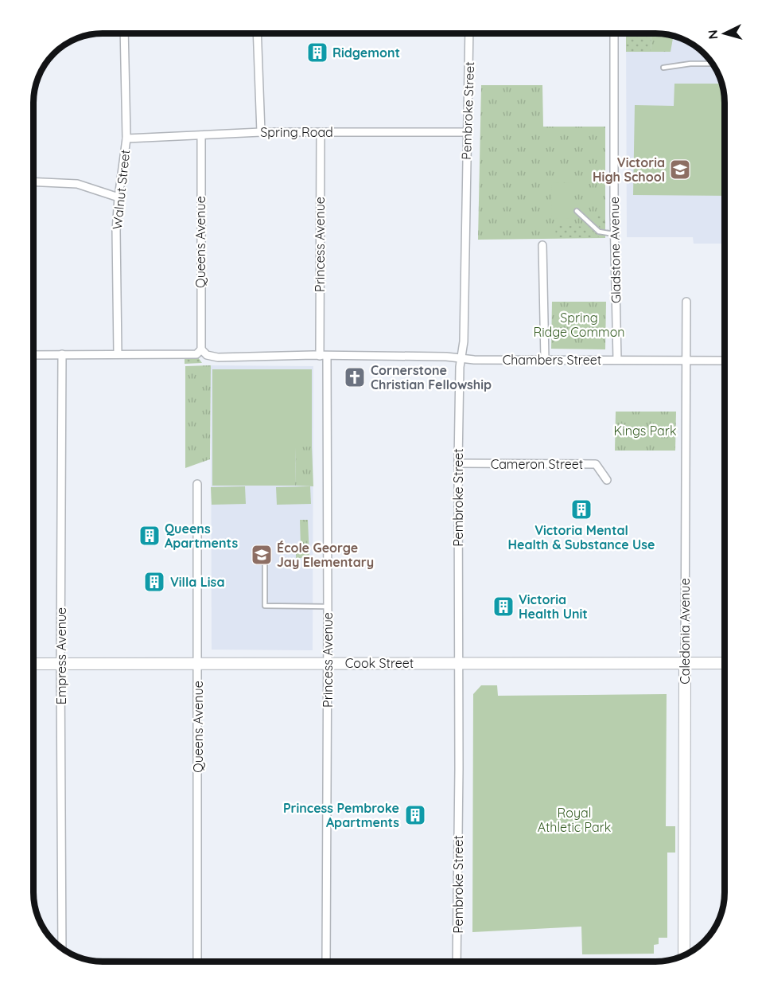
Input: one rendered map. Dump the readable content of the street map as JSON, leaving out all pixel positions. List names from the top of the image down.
{
  "streets": {
    "main road": ["Caledonia Avenue", "Cook Street"],
    "street": [
      "Pembroke Street",
      "Spring Road",
      "Walnut Street",
      "Queens Avenue",
      "Princess Avenue",
      "Gladstone Avenue",
      "Chambers Street",
      "Cameron Street",
      "Empress Avenue"
    ]
  },
  "crossings": [
    ["Pembroke Street", "Spring Road"],
    ["Pembroke Street", "Chambers Street"],
    ["Pembroke Street", "Cameron Street"],
    ["Pembroke Street", "Cook Street"],
    ["Spring Road", "Walnut Street"],
    ["Spring Road", "Queens Avenue"],
    ["Spring Road", "Princess Avenue"],
    ["Queens Avenue", "Chambers Street"],
    ["Queens Avenue", "Cook Street"],
    ["Princess Avenue", "Chambers Street"],
    ["Princess Avenue", "Cook Street"],
    ["Gladstone Avenue", "Chambers Street"],
    ["Chambers Street", "Caledonia Avenue"],
    ["Caledonia Avenue", "Cook Street"],
    ["Empress Avenue", "Cook Street"]
  ],
  "parks": ["Spring Ridge Common", "Kings Park", "Royal Athletic Park"],
  "places": {
    "building": [
      "Ridgemont",
      "Victoria Mental Health & Substance Use",
      "Queens Apartments",
      "Villa Lisa",
      "Victoria Health Unit",
      "Princess Pembroke Apartments"
    ],
    "school or university": ["Victoria High School", "École George Jay Elementary"],
    "church": ["Cornerstone Christian Fellowship"]
  },
  "north": "left"
}
